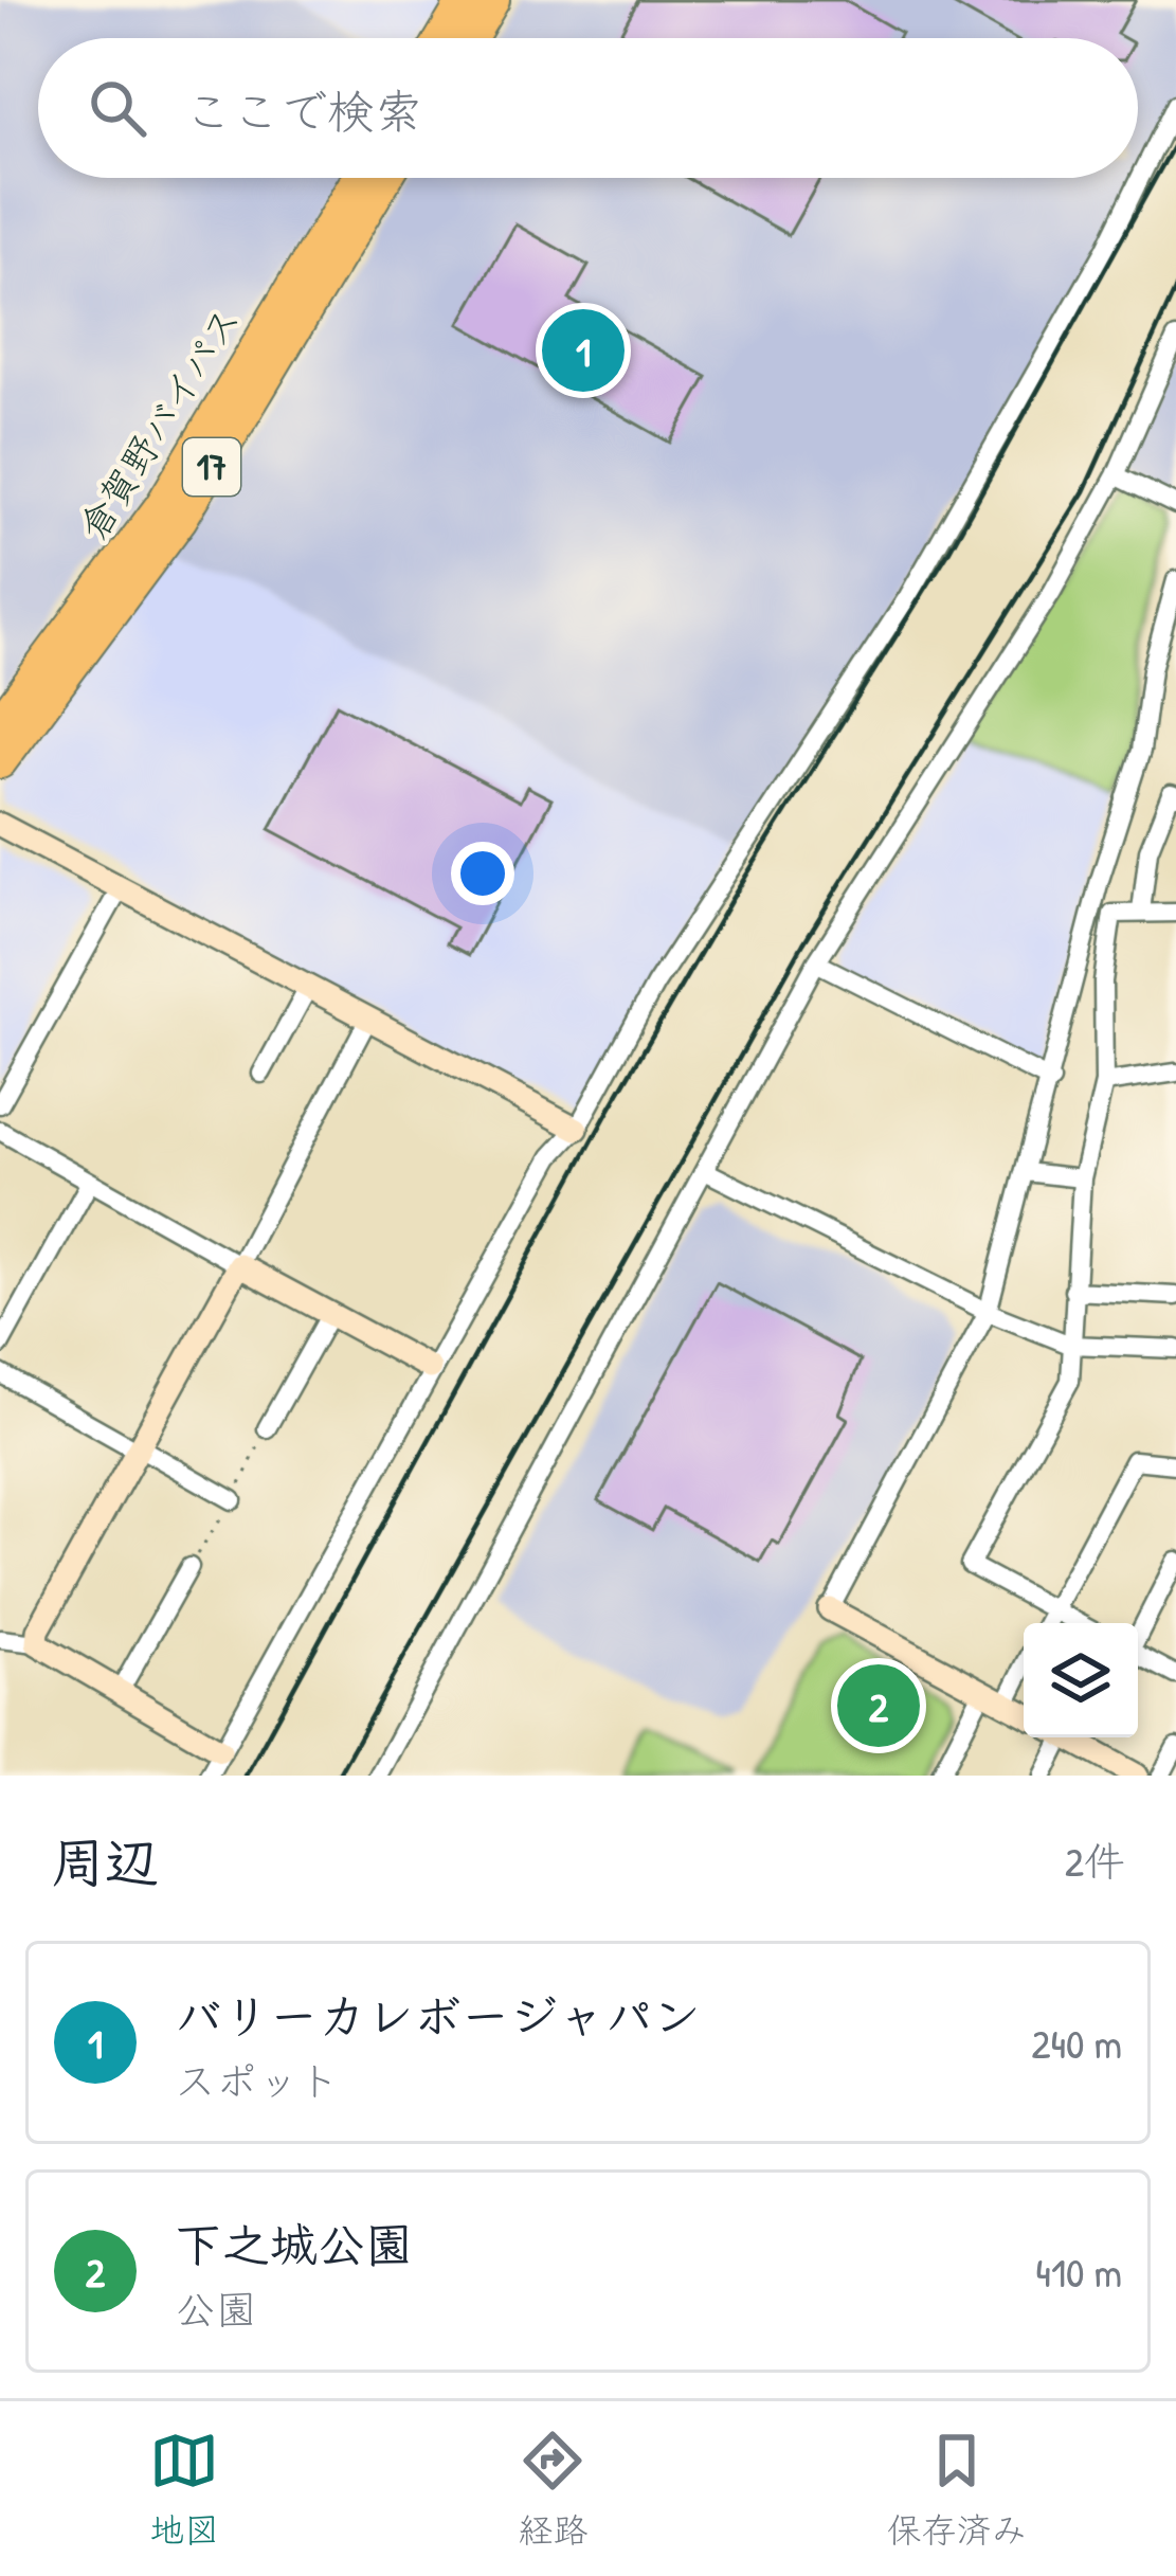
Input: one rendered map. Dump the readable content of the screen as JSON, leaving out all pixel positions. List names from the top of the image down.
{
  "streets": {
    "highway": ["倉賀野バイパス", "17"]
  },
  "page": {
    "search": "ここで検索",
    "pins": ["1", "2"],
    "heading": ["周辺", "2件"],
    "list": [
      {
        "mark": "1",
        "name": "バリーカレボージャパン",
        "note": "スポット",
        "value": "240 m"
      },
      {
        "mark": "2",
        "name": "下之城公園",
        "note": "公園",
        "value": "410 m"
      }
    ],
    "nav": ["地図", "経路", "保存済み"]
  }
}
